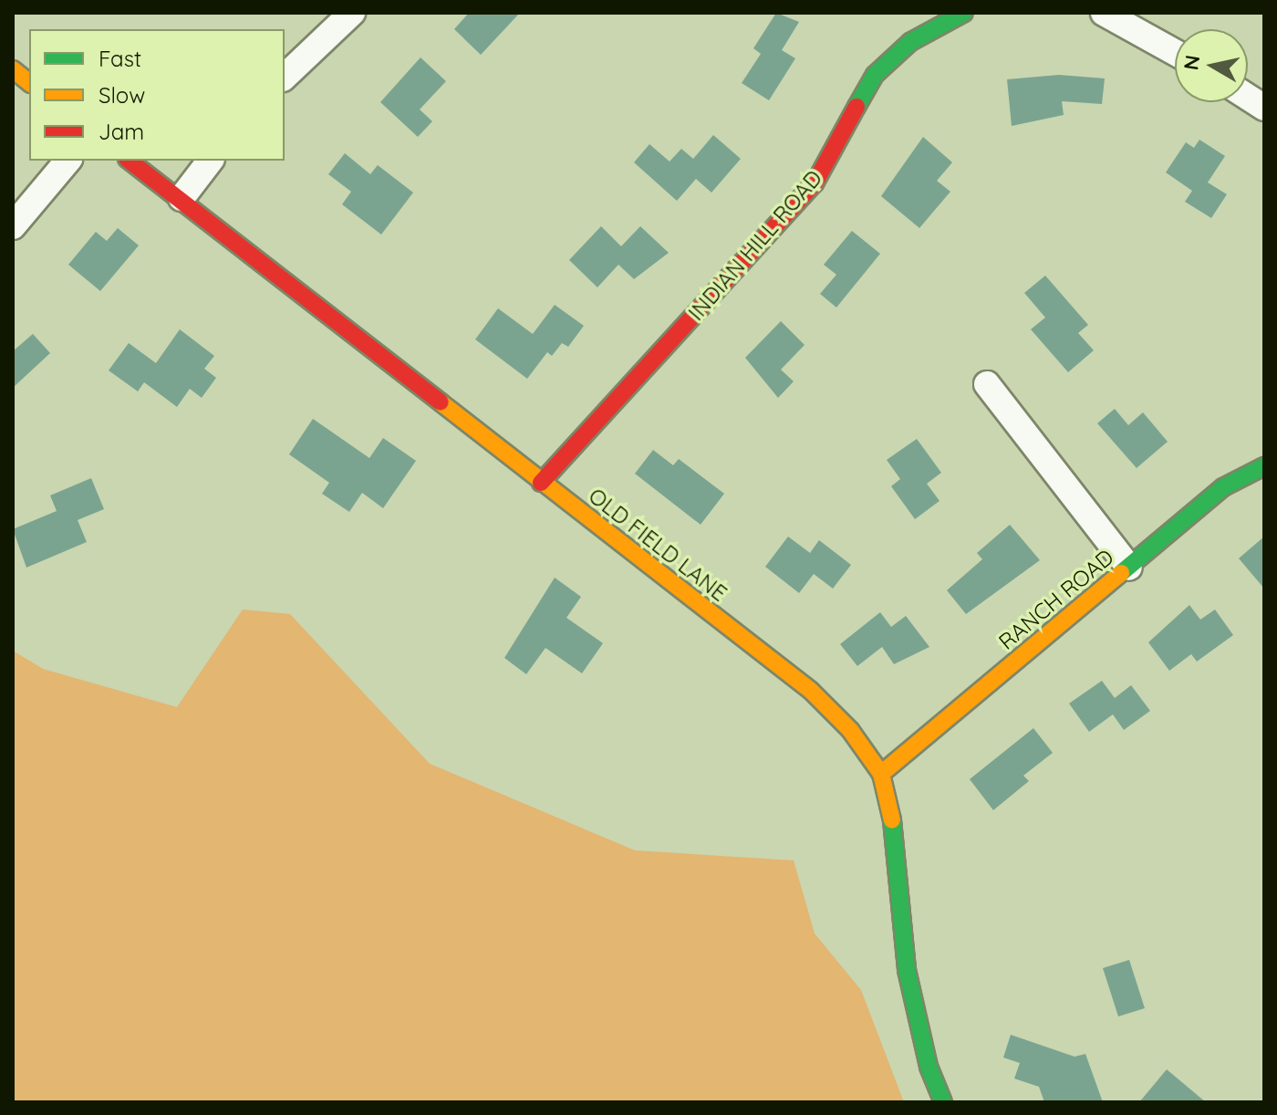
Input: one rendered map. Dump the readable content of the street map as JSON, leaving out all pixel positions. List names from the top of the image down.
{
  "streets": {
    "street": ["INDIAN HILL ROAD", "OLD FIELD LANE", "RANCH ROAD"]
  },
  "crossings": [
    ["INDIAN HILL ROAD", "OLD FIELD LANE"],
    ["OLD FIELD LANE", "RANCH ROAD"]
  ],
  "legend": ["Fast", "Slow", "Jam"],
  "north": "left"
}
